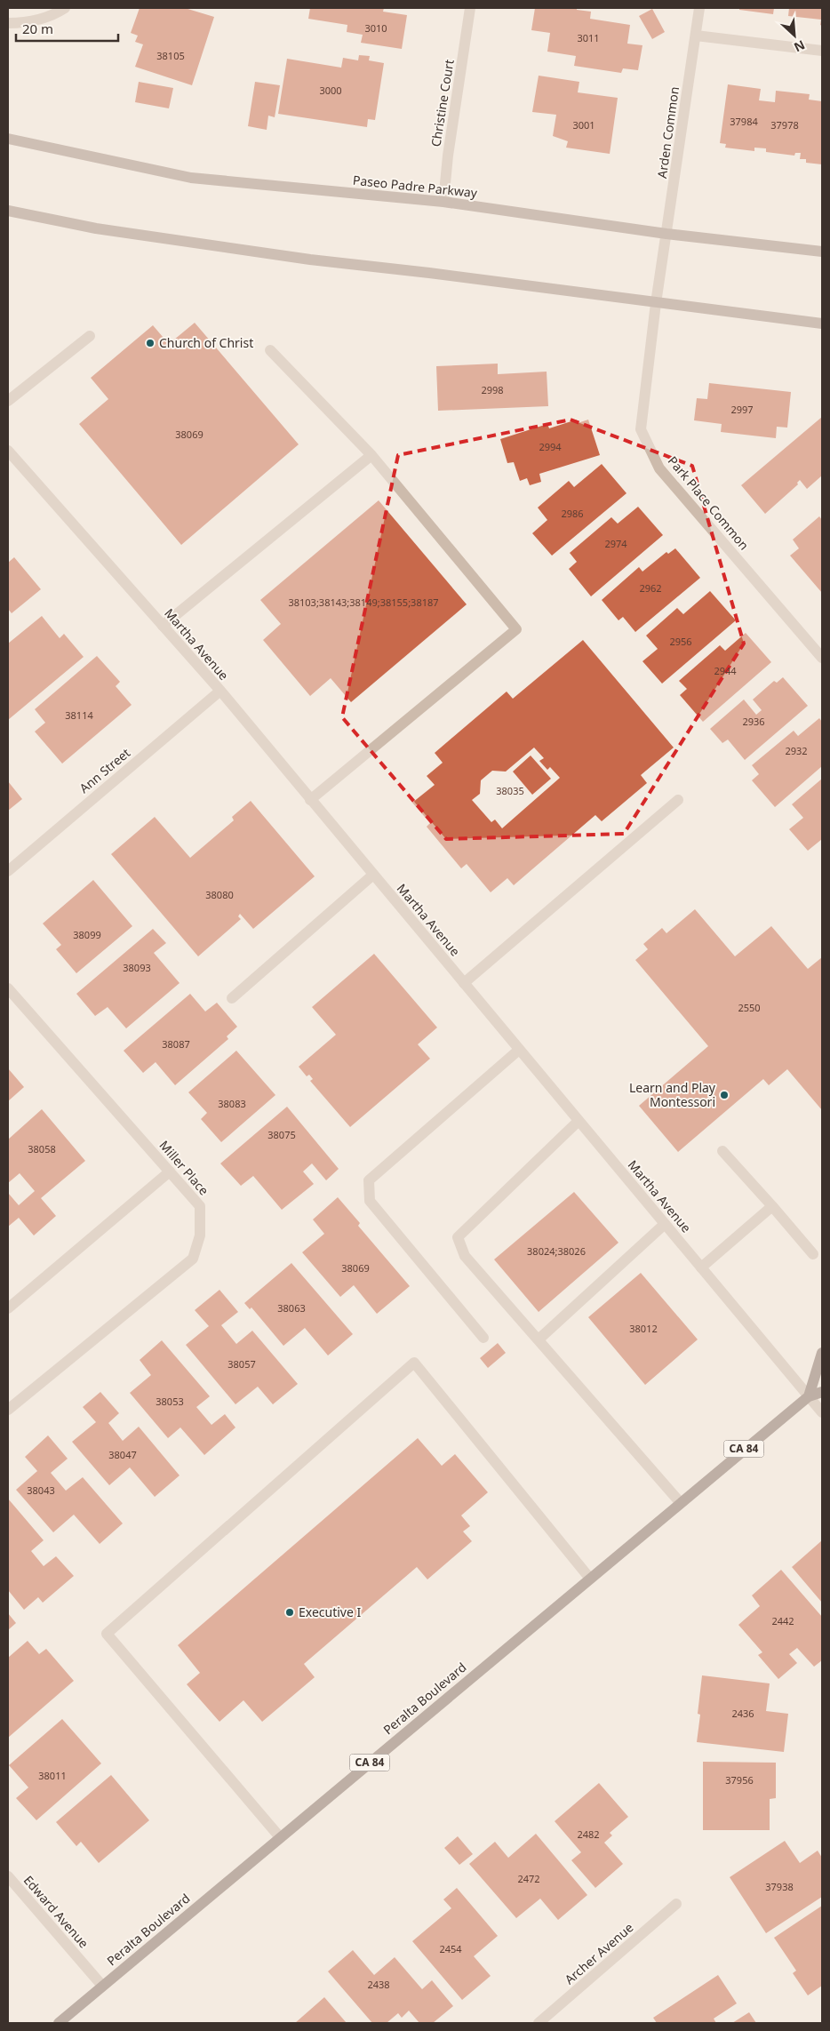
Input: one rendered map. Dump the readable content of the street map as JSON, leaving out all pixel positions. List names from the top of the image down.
{
  "streets": {
    "main road": ["Paseo Padre Parkway", "CA 84", "Peralta Boulevard"],
    "street": [
      "Christine Court",
      "Arden Common",
      "Park Place Common",
      "Martha Avenue",
      "Ann Street",
      "Miller Place",
      "Edward Avenue",
      "Archer Avenue"
    ]
  },
  "crossings": [
    ["Christine Court", "Paseo Padre Parkway"],
    ["Arden Common", "Paseo Padre Parkway"],
    ["Arden Common", "Park Place Common"],
    ["Paseo Padre Parkway", "Park Place Common"],
    ["Martha Avenue", "Ann Street"],
    ["Martha Avenue", "Peralta Boulevard"],
    ["Peralta Boulevard", "Edward Avenue"]
  ],
  "places": ["Church of Christ", "Learn and Play Montessori", "Executive I"],
  "house_numbers": [
    "3010",
    "3011",
    "38105",
    "3000",
    "37984",
    "3001",
    "37978",
    "2998",
    "2997",
    "38069",
    "2994",
    "2986",
    "2974",
    "2962",
    "38103;38143;38149;38155;38187",
    "2956",
    "2944",
    "38114",
    "2936",
    "2932",
    "38035",
    "38080",
    "38099",
    "38093",
    "2550",
    "38087",
    "38083",
    "38075",
    "38058",
    "38024;38026",
    "38069",
    "38063",
    "38012",
    "38057",
    "38053",
    "38047",
    "38043",
    "2442",
    "2436",
    "38011",
    "37956",
    "2482",
    "2472",
    "37938",
    "2454",
    "2438"
  ],
  "scale_bar": "20 m",
  "north": "bottom right"
}
